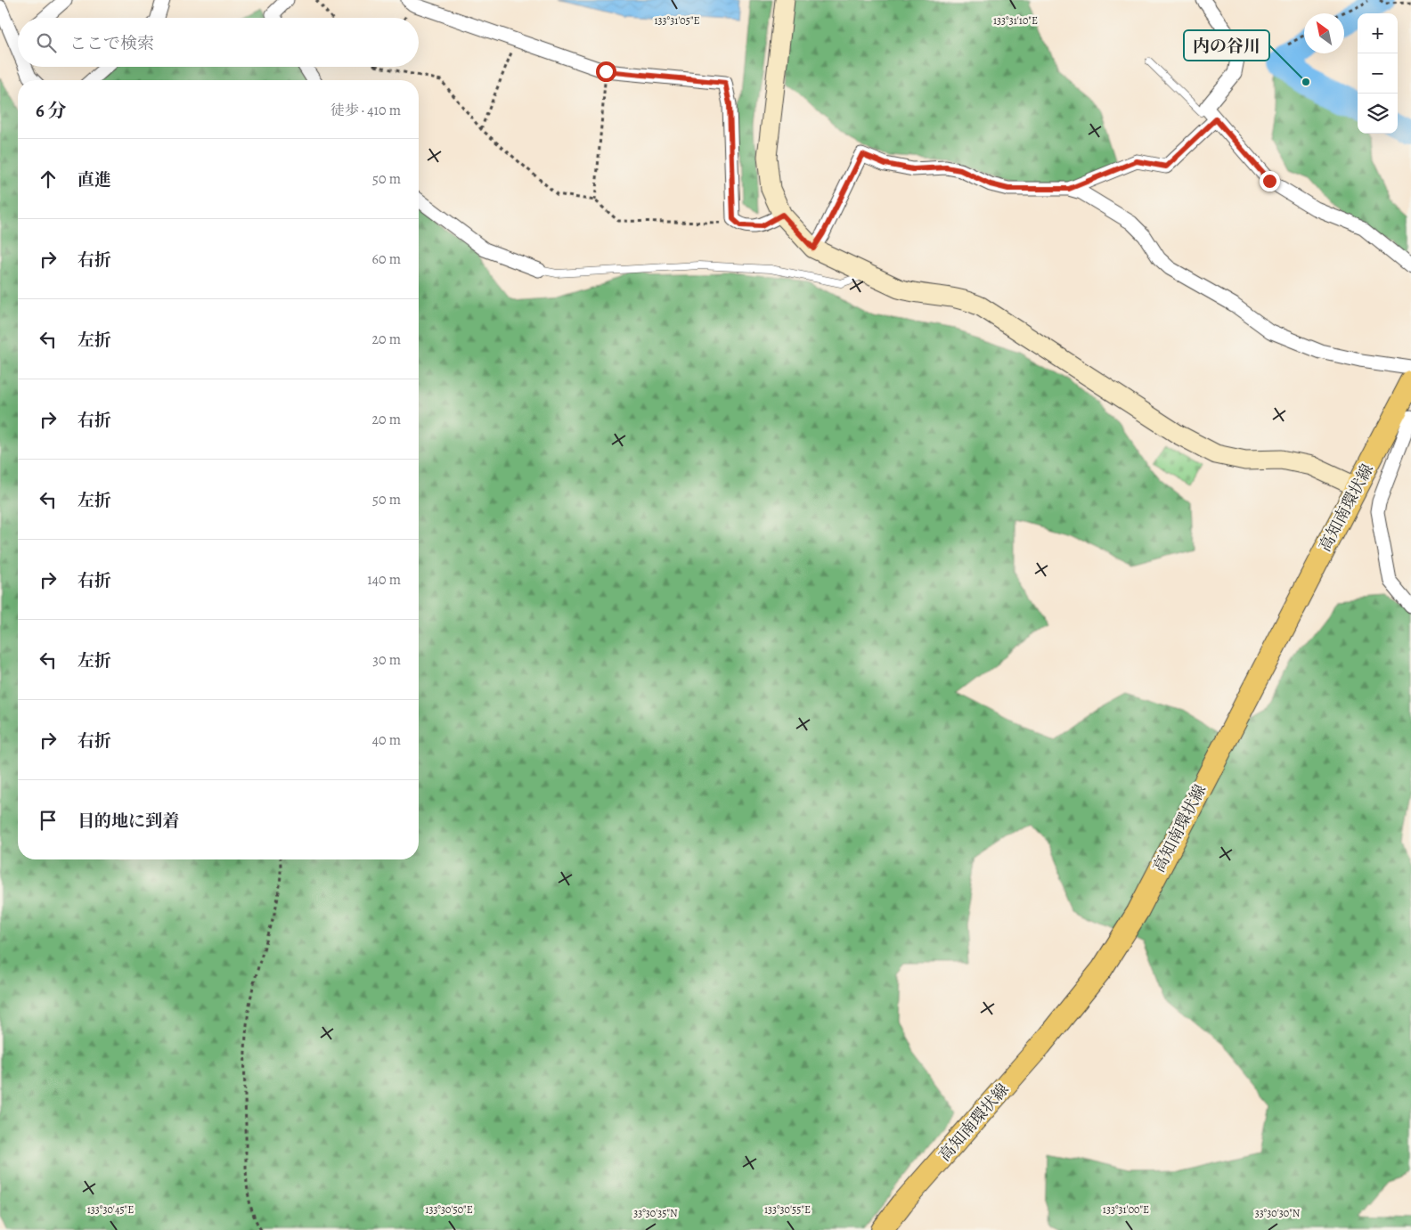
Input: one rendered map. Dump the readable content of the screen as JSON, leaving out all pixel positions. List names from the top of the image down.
{
  "streets": {
    "main road": ["高知南環状線"]
  },
  "places": ["内の谷川"],
  "north": "top left",
  "page": {
    "map_buttons": ["+", "−"],
    "search": "ここで検索",
    "heading": ["6 分", "徒歩 · 410 m"],
    "list": [
      ["直進", "50 m"],
      ["右折", "60 m"],
      ["左折", "20 m"],
      ["右折", "20 m"],
      ["左折", "50 m"],
      ["右折", "140 m"],
      ["左折", "30 m"],
      ["右折", "40 m"],
      "目的地に到着"
    ]
  },
  "coordinates": [
    "133°31'05\"E",
    "133°31'10\"E",
    "133°30'45\"E",
    "133°30'50\"E",
    "133°30'55\"E",
    "133°31'00\"E",
    "33°30'35\"N",
    "33°30'30\"N"
  ]
}
